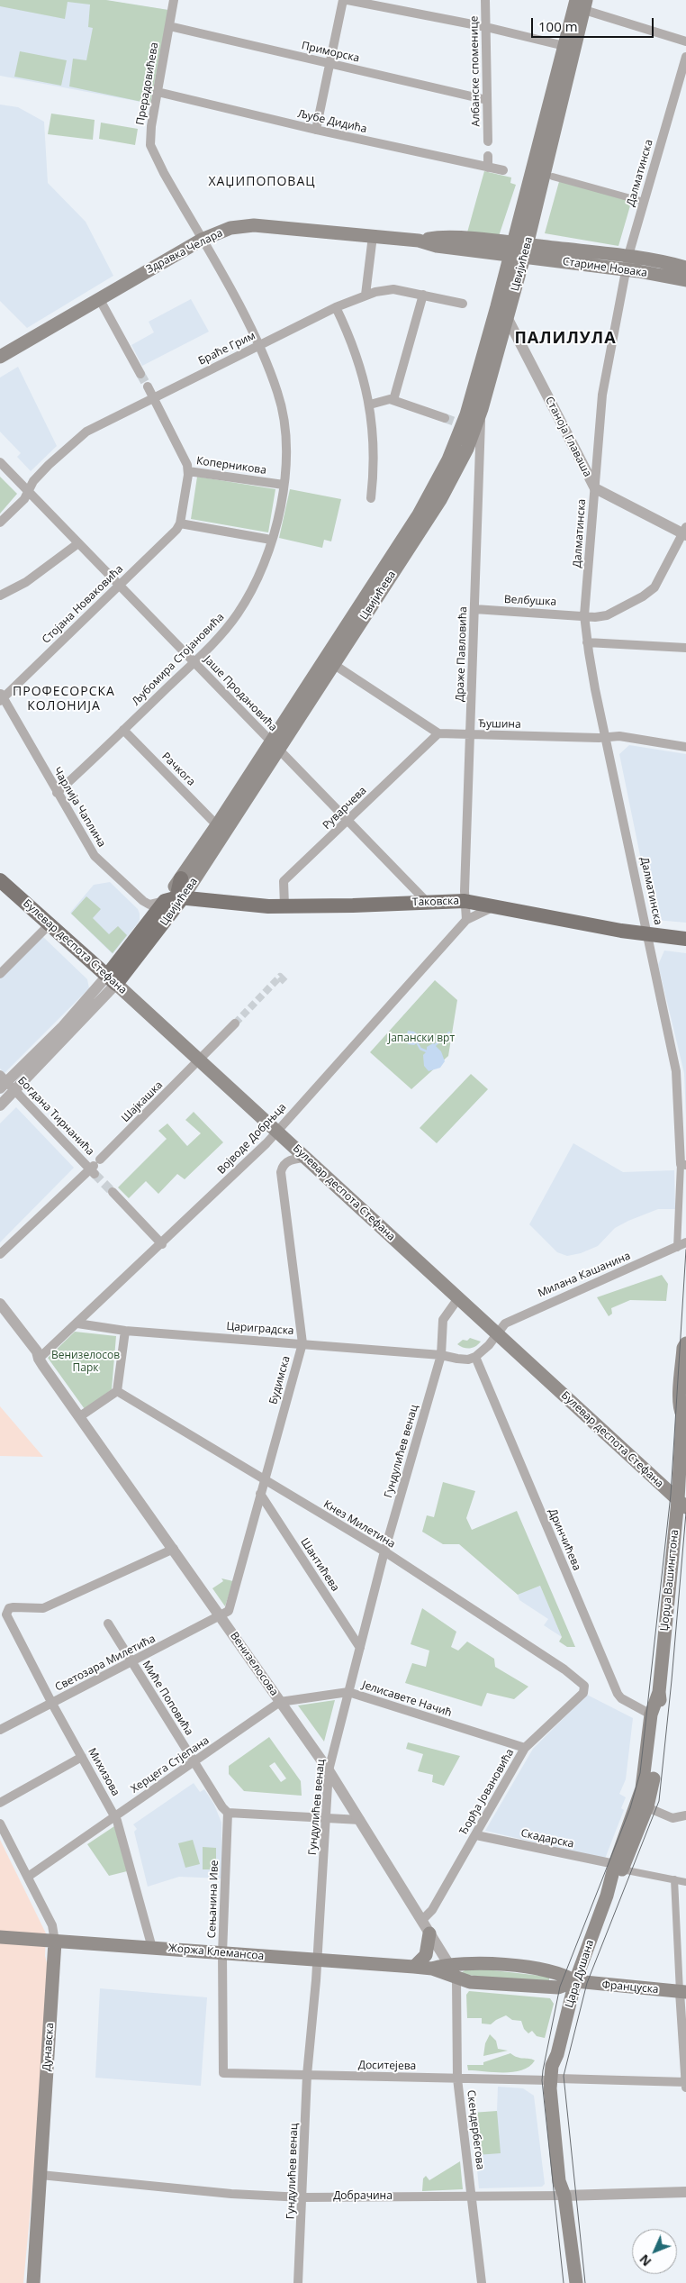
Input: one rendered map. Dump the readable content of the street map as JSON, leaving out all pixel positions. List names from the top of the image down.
{
  "streets": {
    "main road": [
      "Здравка Челара",
      "Цвијићева",
      "Старине Новака",
      "Таковска",
      "Булевар деспота Стефана",
      "Џорџа Вашингтона",
      "Жоржа Клемансоа",
      "Цара Душана",
      "Француска",
      "Дунавска"
    ],
    "street": [
      "Приморска",
      "Албанске споменице",
      "Прерадовићева",
      "Љубе Дидића",
      "Далматинска",
      "Браће Грим",
      "Станоја Главаша",
      "Коперникова",
      "Велбушка",
      "Стојана Новаковића",
      "Драже Павловића",
      "Љубомира Стојановића",
      "Јаше Продановића",
      "Ђушина",
      "Рачкога",
      "Чарлија Чаплина",
      "Руварчева",
      "Шајкашка",
      "Богдана Тирнанића",
      "Војводе Добрњца",
      "Милана Кашанина",
      "Цариградска",
      "Будимска",
      "Гундулићев венац",
      "Кнез Милетина",
      "Дринчићева",
      "Шантићева",
      "Светозара Милетића",
      "Венизелосова",
      "Миће Поповића",
      "Јелисавете Начић",
      "Херцега Стјепана",
      "Михизова",
      "Ђорђа Јовановића",
      "Скадарска",
      "Сењанина Иве",
      "Доситејева",
      "Скендербегова",
      "Добрачина"
    ]
  },
  "crossings": [
    ["Приморска", "Албанске споменице"],
    ["Приморска", "Прерадовићева"],
    ["Прерадовићева", "Љубе Дидића"],
    ["Прерадовићева", "Здравка Челара"],
    ["Прерадовићева", "Љубомира Стојановића"],
    ["Далматинска", "Старине Новака"],
    ["Далматинска", "Станоја Главаша"],
    ["Далматинска", "Велбушка"],
    ["Далматинска", "Ђушина"],
    ["Далматинска", "Таковска"],
    ["Здравка Челара", "Цвијићева"],
    ["Здравка Челара", "Старине Новака"],
    ["Здравка Челара", "Љубомира Стојановића"],
    ["Цвијићева", "Старине Новака"],
    ["Цвијићева", "Станоја Главаша"],
    ["Цвијићева", "Драже Павловића"],
    ["Цвијићева", "Јаше Продановића"],
    ["Цвијићева", "Ђушина"],
    ["Цвијићева", "Рачкога"],
    ["Цвијићева", "Чарлија Чаплина"],
    ["Цвијићева", "Таковска"],
    ["Цвијићева", "Булевар деспота Стефана"],
    ["Цвијићева", "Богдана Тирнанића"],
    ["Браће Грим", "Коперникова"],
    ["Браће Грим", "Љубомира Стојановића"],
    ["Браће Грим", "Јаше Продановића"],
    ["Станоја Главаша", "Велбушка"],
    ["Коперникова", "Љубомира Стојановића"],
    ["Велбушка", "Драже Павловића"],
    ["Стојана Новаковића", "Јаше Продановића"],
    ["Стојана Новаковића", "Чарлија Чаплина"],
    ["Драже Павловића", "Ђушина"],
    ["Драже Павловића", "Таковска"],
    ["Љубомира Стојановића", "Јаше Продановића"],
    ["Љубомира Стојановића", "Рачкога"],
    ["Љубомира Стојановића", "Чарлија Чаплина"],
    ["Јаше Продановића", "Руварчева"],
    ["Јаше Продановића", "Таковска"],
    ["Ђушина", "Руварчева"],
    ["Чарлија Чаплина", "Таковска"],
    ["Руварчева", "Таковска"],
    ["Таковска", "Војводе Добрњца"],
    ["Булевар деспота Стефана", "Шајкашка"],
    ["Булевар деспота Стефана", "Војводе Добрњца"],
    ["Булевар деспота Стефана", "Милана Кашанина"],
    ["Булевар деспота Стефана", "Будимска"],
    ["Булевар деспота Стефана", "Гундулићев венац"],
    ["Булевар деспота Стефана", "Џорџа Вашингтона"],
    ["Шајкашка", "Богдана Тирнанића"],
    ["Војводе Добрњца", "Цариградска"],
    ["Војводе Добрњца", "Венизелосова"],
    ["Милана Кашанина", "Цариградска"],
    ["Милана Кашанина", "Дринчићева"],
    ["Цариградска", "Будимска"],
    ["Цариградска", "Гундулићев венац"],
    ["Цариградска", "Дринчићева"],
    ["Будимска", "Кнез Милетина"],
    ["Будимска", "Шантићева"],
    ["Будимска", "Светозара Милетића"],
    ["Будимска", "Венизелосова"],
    ["Гундулићев венац", "Кнез Милетина"],
    ["Гундулићев венац", "Шантићева"],
    ["Гундулићев венац", "Венизелосова"],
    ["Гундулићев венац", "Јелисавете Начић"],
    ["Гундулићев венац", "Жоржа Клемансоа"],
    ["Гундулићев венац", "Доситејева"],
    ["Гундулићев венац", "Добрачина"],
    ["Кнез Милетина", "Ђорђа Јовановића"],
    ["Дринчићева", "Џорџа Вашингтона"],
    ["Џорџа Вашингтона", "Скадарска"],
    ["Џорџа Вашингтона", "Цара Душана"],
    ["Светозара Милетића", "Венизелосова"],
    ["Светозара Милетића", "Миће Поповића"],
    ["Светозара Милетића", "Михизова"],
    ["Венизелосова", "Јелисавете Начић"],
    ["Венизелосова", "Херцега Стјепана"],
    ["Венизелосова", "Михизова"],
    ["Венизелосова", "Ђорђа Јовановића"],
    ["Венизелосова", "Жоржа Клемансоа"],
    ["Венизелосова", "Скендербегова"],
    ["Миће Поповића", "Херцега Стјепана"],
    ["Јелисавете Начић", "Херцега Стјепана"],
    ["Јелисавете Начић", "Ђорђа Јовановића"],
    ["Херцега Стјепана", "Михизова"],
    ["Херцега Стјепана", "Дунавска"],
    ["Михизова", "Жоржа Клемансоа"],
    ["Ђорђа Јовановића", "Скадарска"],
    ["Скадарска", "Цара Душана"],
    ["Сењанина Иве", "Жоржа Клемансоа"],
    ["Сењанина Иве", "Доситејева"],
    ["Жоржа Клемансоа", "Цара Душана"],
    ["Жоржа Клемансоа", "Француска"],
    ["Жоржа Клемансоа", "Дунавска"],
    ["Жоржа Клемансоа", "Скендербегова"],
    ["Цара Душана", "Француска"],
    ["Цара Душана", "Доситејева"],
    ["Цара Душана", "Добрачина"],
    ["Дунавска", "Добрачина"],
    ["Доситејева", "Скендербегова"],
    ["Скендербегова", "Добрачина"]
  ],
  "districts": ["ХАЏИПОПОВАЦ", "ПАЛИЛУЛА", "ПРОФЕСОРСКА КОЛОНИЈА"],
  "parks": ["Јапански врт", "Венизелосов Парк"],
  "scale_bar": "100 m",
  "north": "bottom left"
}
